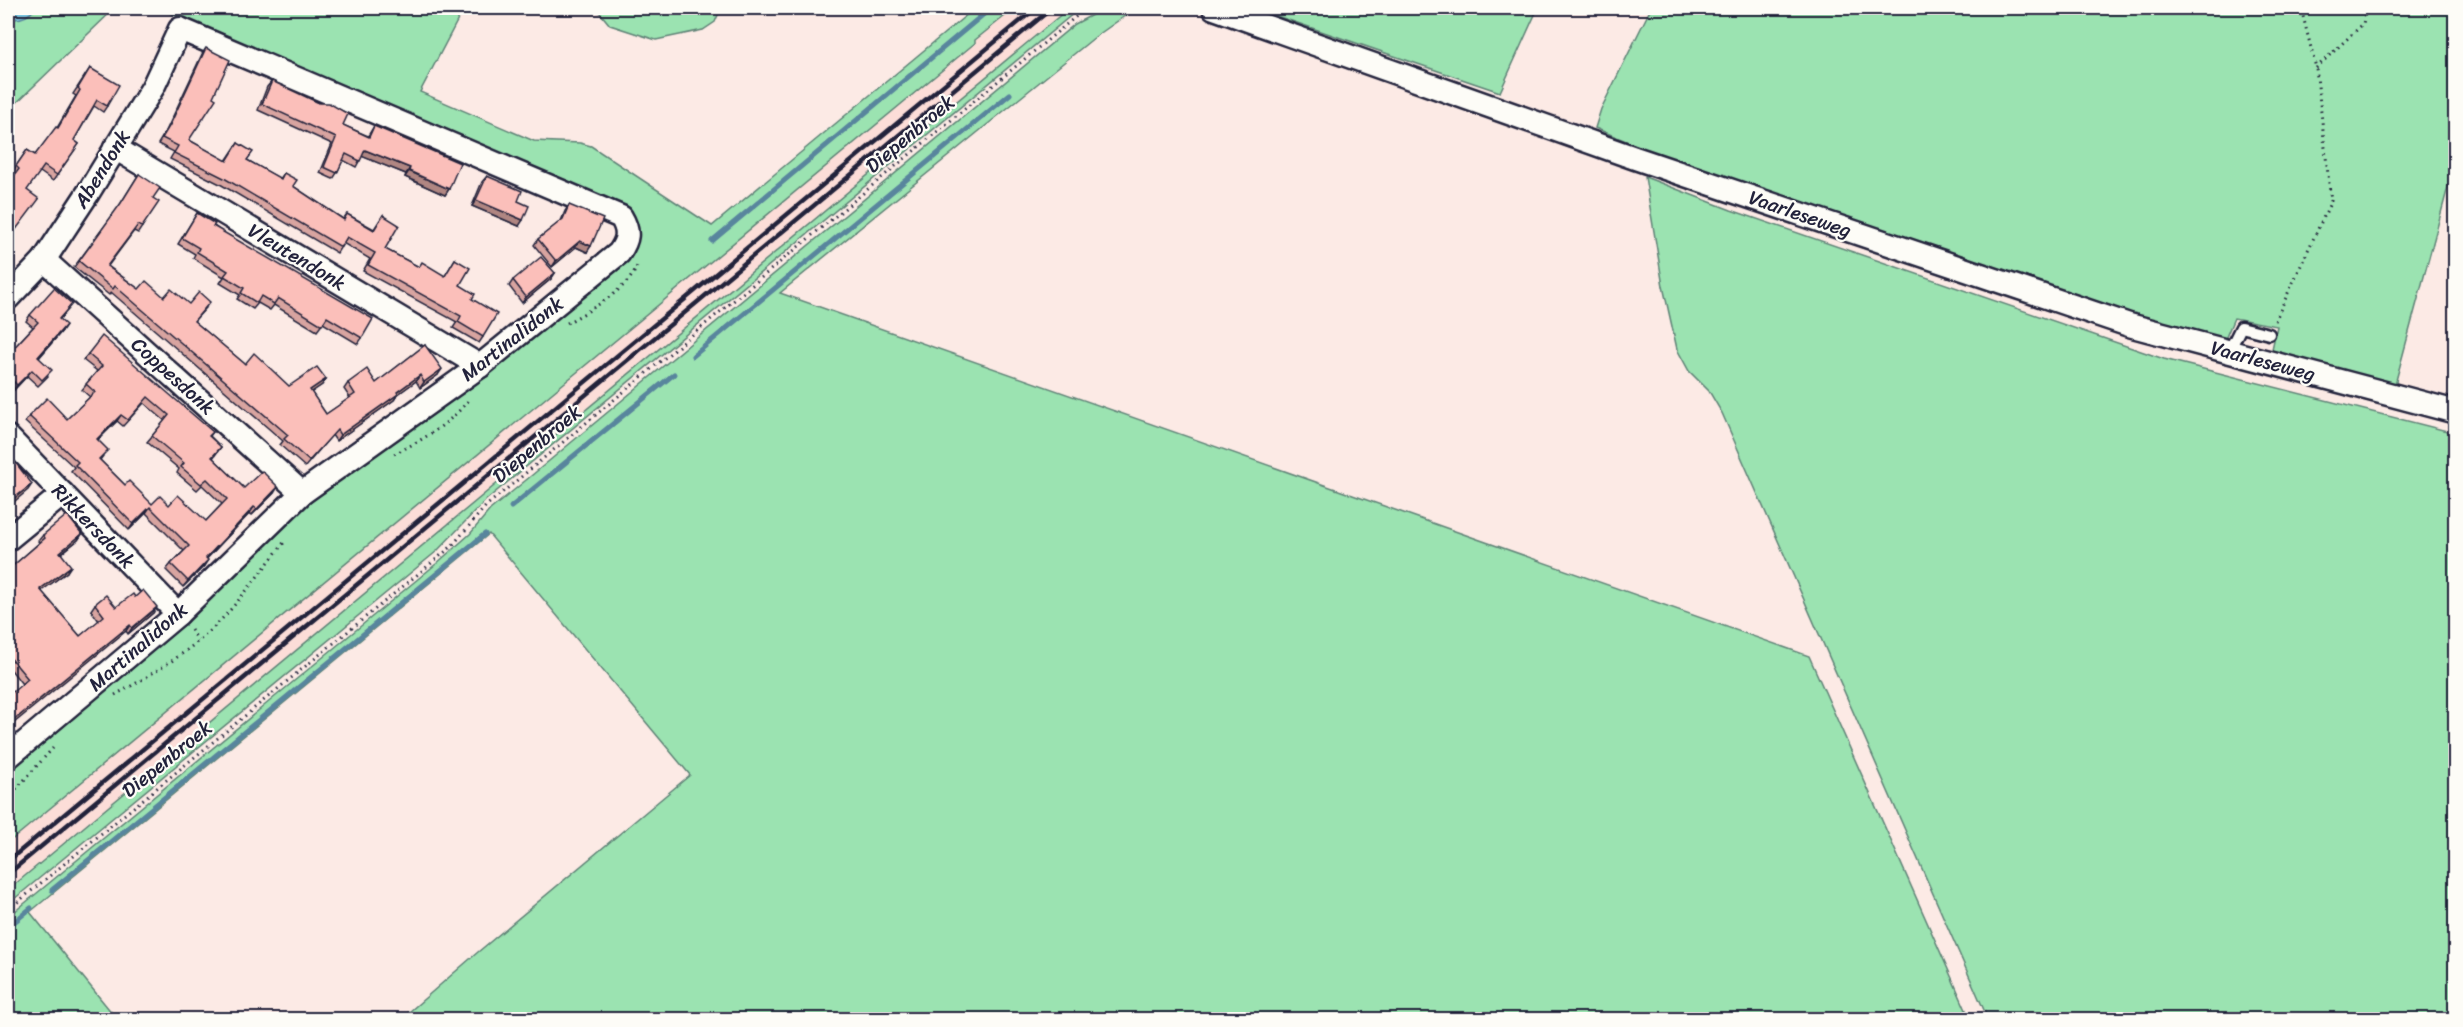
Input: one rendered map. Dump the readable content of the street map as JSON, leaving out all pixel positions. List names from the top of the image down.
{
  "streets": {
    "street": [
      "Abendonk",
      "Vaarleseweg",
      "Vleutendonk",
      "Martinalidonk",
      "Coppesdonk",
      "Rikkersdonk"
    ],
    "path": ["Diepenbroek"]
  },
  "crossings": [
    ["Abendonk", "Vleutendonk"],
    ["Abendonk", "Martinalidonk"],
    ["Abendonk", "Coppesdonk"],
    ["Vleutendonk", "Martinalidonk"],
    ["Martinalidonk", "Coppesdonk"],
    ["Martinalidonk", "Rikkersdonk"]
  ]
}
